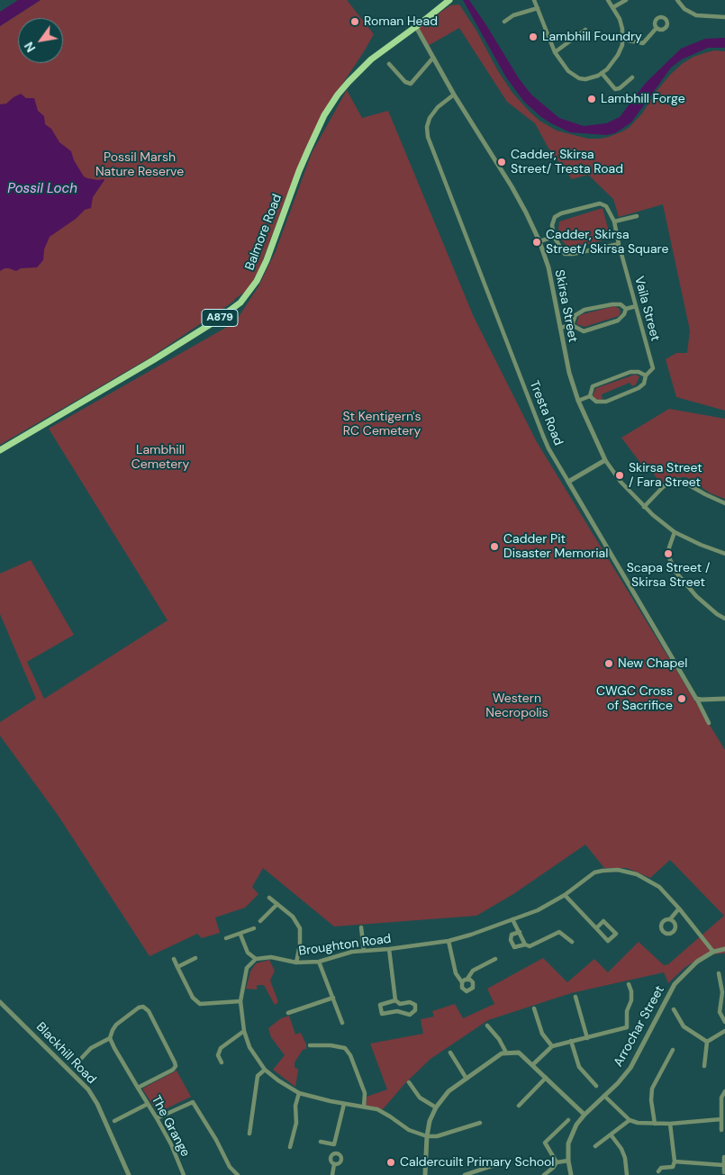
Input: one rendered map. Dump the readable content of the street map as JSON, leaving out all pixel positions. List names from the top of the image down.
{
  "streets": {
    "main road": ["Balmore Road", "A879"],
    "street": [
      "Skirsa Street",
      "Vaila Street",
      "Tresta Road",
      "Broughton Road",
      "Arrochar Street",
      "Blackhill Road",
      "The Grange"
    ]
  },
  "crossings": [
    ["Balmore Road", "Skirsa Street"],
    ["Skirsa Street", "Tresta Road"],
    ["Broughton Road", "Arrochar Street"]
  ],
  "water": ["Possil Loch"],
  "parks": [
    "Possil Marsh Nature Reserve",
    "St Kentigern's RC Cemetery",
    "Lambhill Cemetery",
    "Western Necropolis"
  ],
  "places": [
    "Roman Head",
    "Lambhill Foundry",
    "Lambhill Forge",
    "Cadder, Skirsa Street/ Tresta Road",
    "Cadder, Skirsa Street/ Skirsa Square",
    "Skirsa Street / Fara Street",
    "Cadder Pit Disaster Memorial",
    "Scapa Street / Skirsa Street",
    "New Chapel",
    "CWGC Cross of Sacrifice",
    "Caldercuilt Primary School"
  ],
  "north": "bottom left"
}
